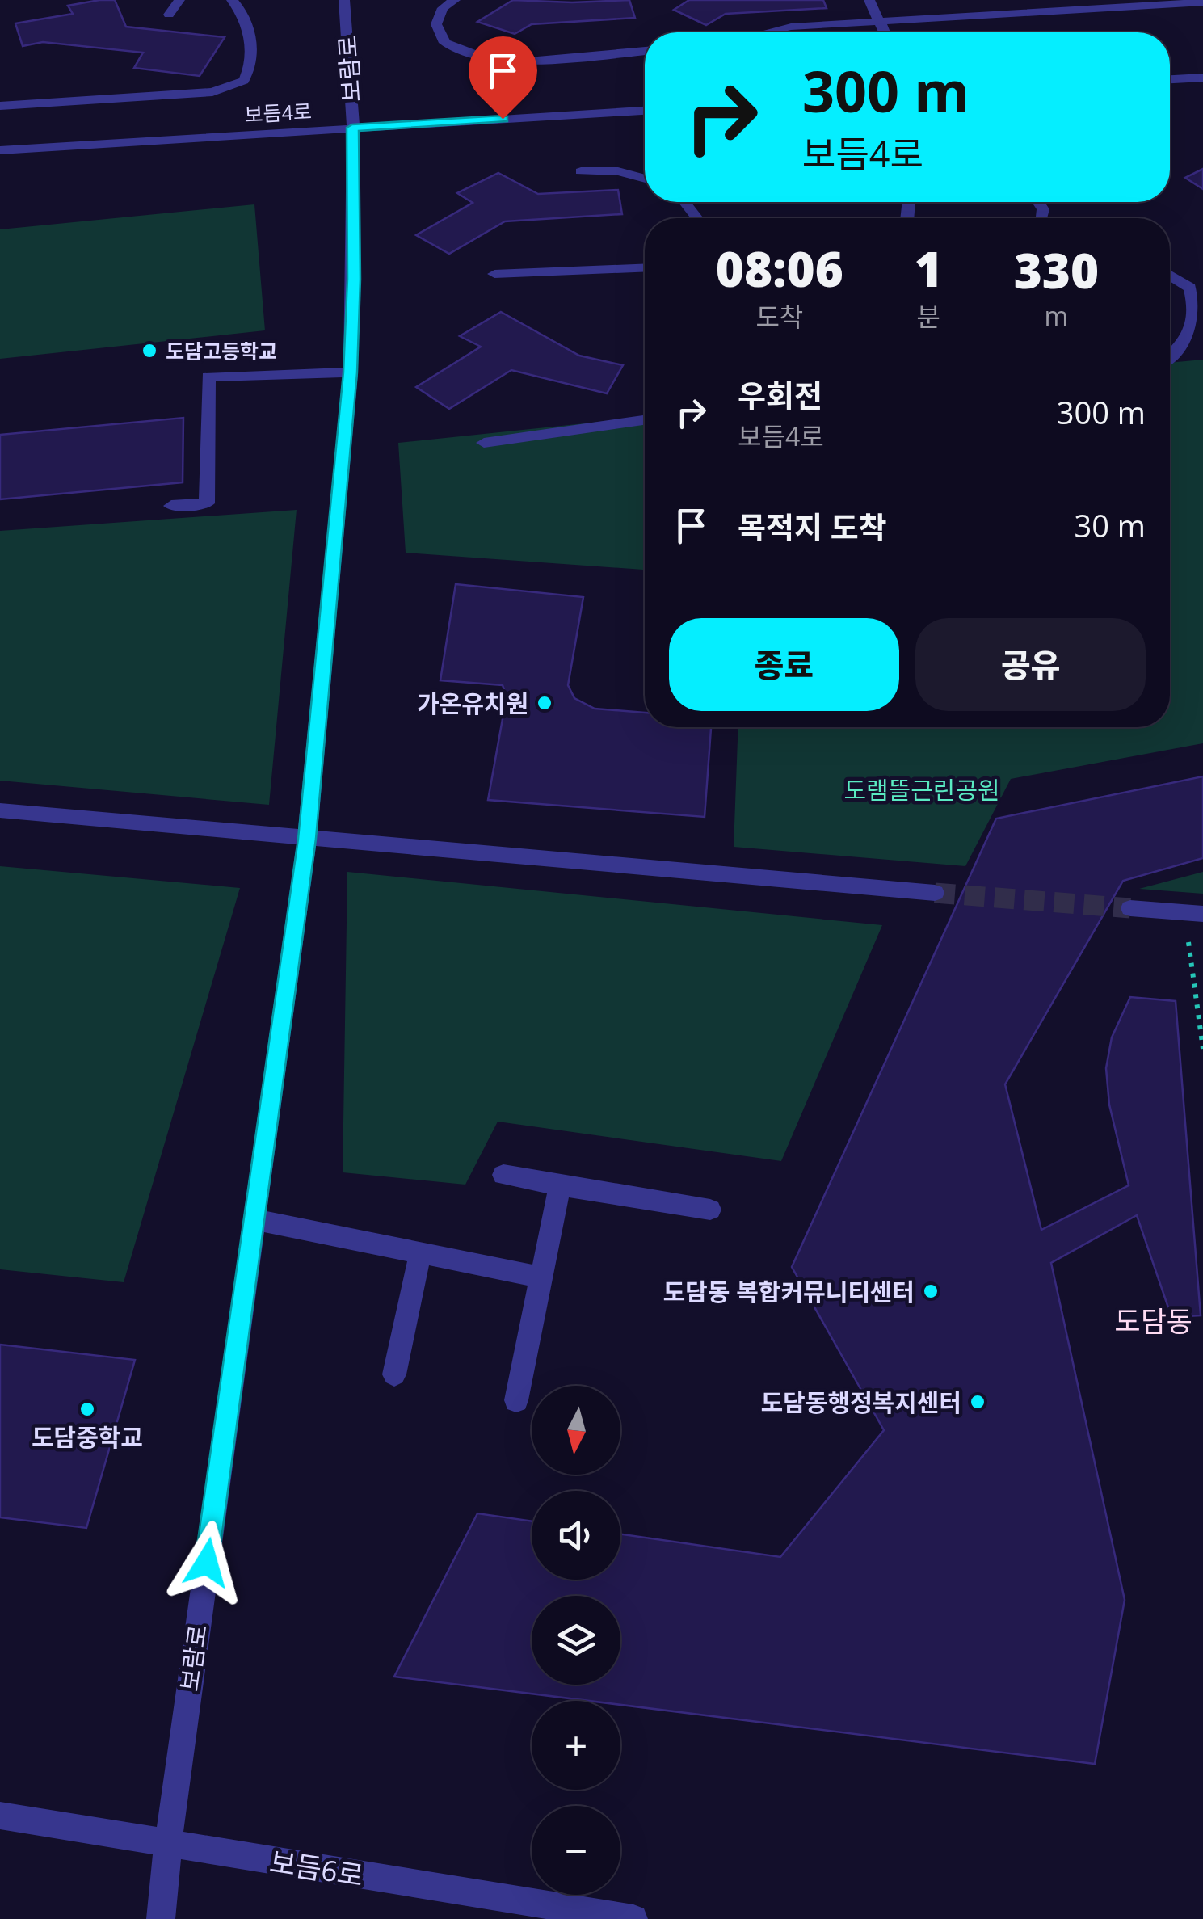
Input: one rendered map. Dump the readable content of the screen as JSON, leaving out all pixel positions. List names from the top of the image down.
{
  "streets": {
    "street": ["보람로", "보듬4로", "보듬6로"]
  },
  "crossings": [
    ["보람로", "보듬4로"],
    ["보람로", "보듬6로"]
  ],
  "districts": ["도담동"],
  "parks": ["도램뜰근린공원"],
  "places": [
    "도담고등학교",
    "가온유치원",
    "도담동 복합커뮤니티센터",
    "도담동행정복지센터",
    "도담중학교"
  ],
  "north": "bottom",
  "page": {
    "turn": ["300 m", "보듬4로"],
    "eta": [
      "08:06",
      "도착",
      "1",
      "분",
      "330",
      "m"
    ],
    "list": [
      {
        "name": "우회전",
        "note": "보듬4로",
        "value": "300 m"
      },
      {
        "name": "목적지 도착",
        "value": "30 m"
      }
    ],
    "buttons": ["종료", "공유"],
    "map_buttons": ["+", "−"]
  }
}
